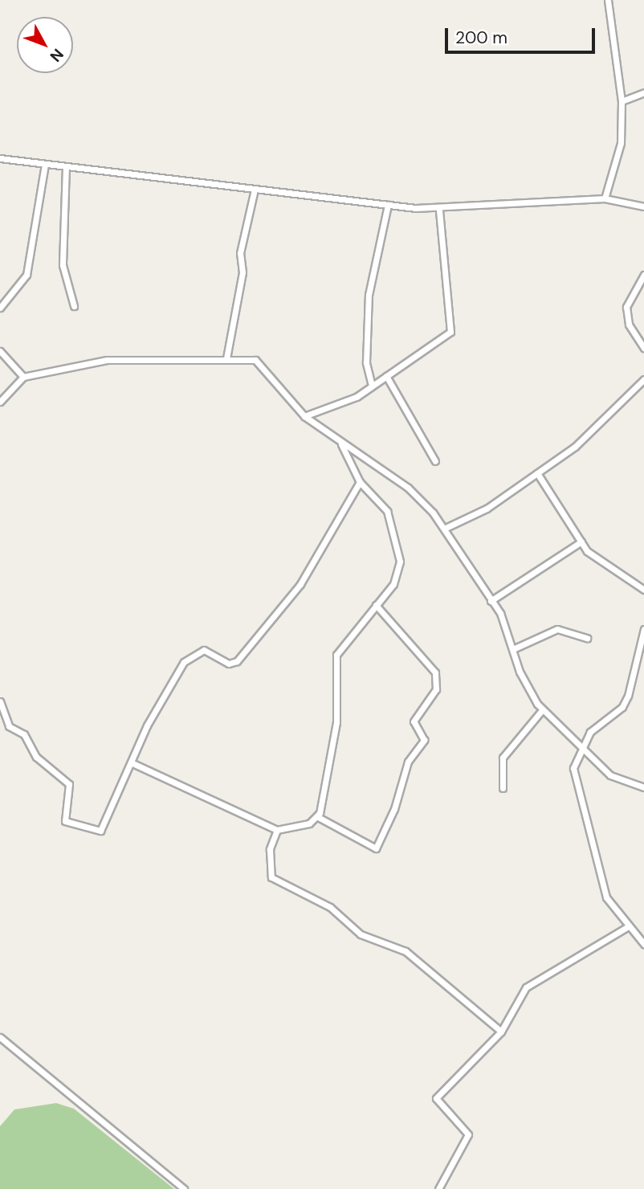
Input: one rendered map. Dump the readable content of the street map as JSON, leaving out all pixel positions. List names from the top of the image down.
{
  "scale_bar": "200 m",
  "north": "bottom right"
}
